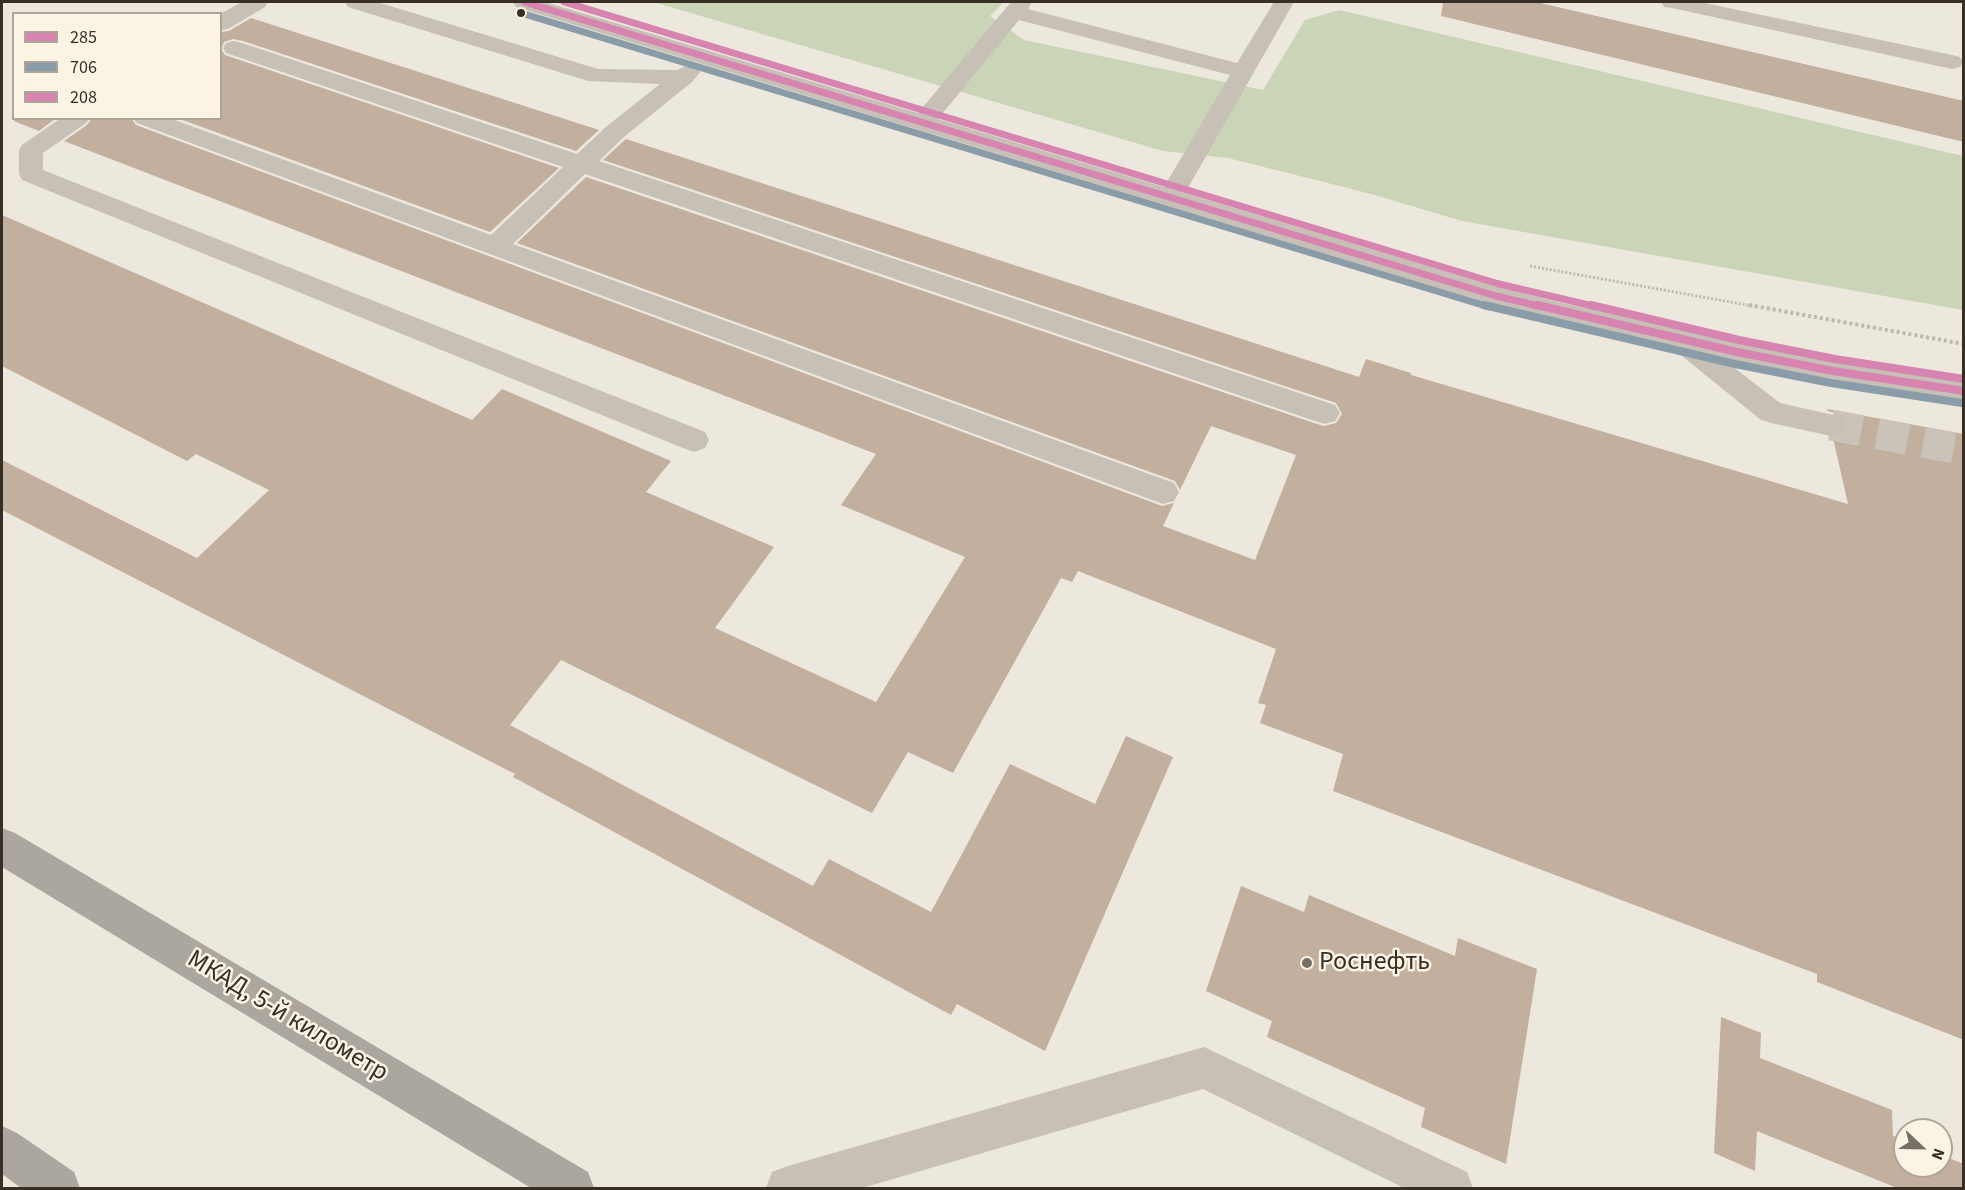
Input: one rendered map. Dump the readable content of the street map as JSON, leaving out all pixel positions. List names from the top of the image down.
{
  "streets": {
    "highway": ["МКАД, 5-й километр"]
  },
  "places": ["Роснефть"],
  "lines": ["transit line 285", "transit line 208", "transit line 706"],
  "legend": ["285", "706", "208"],
  "north": "right"
}
